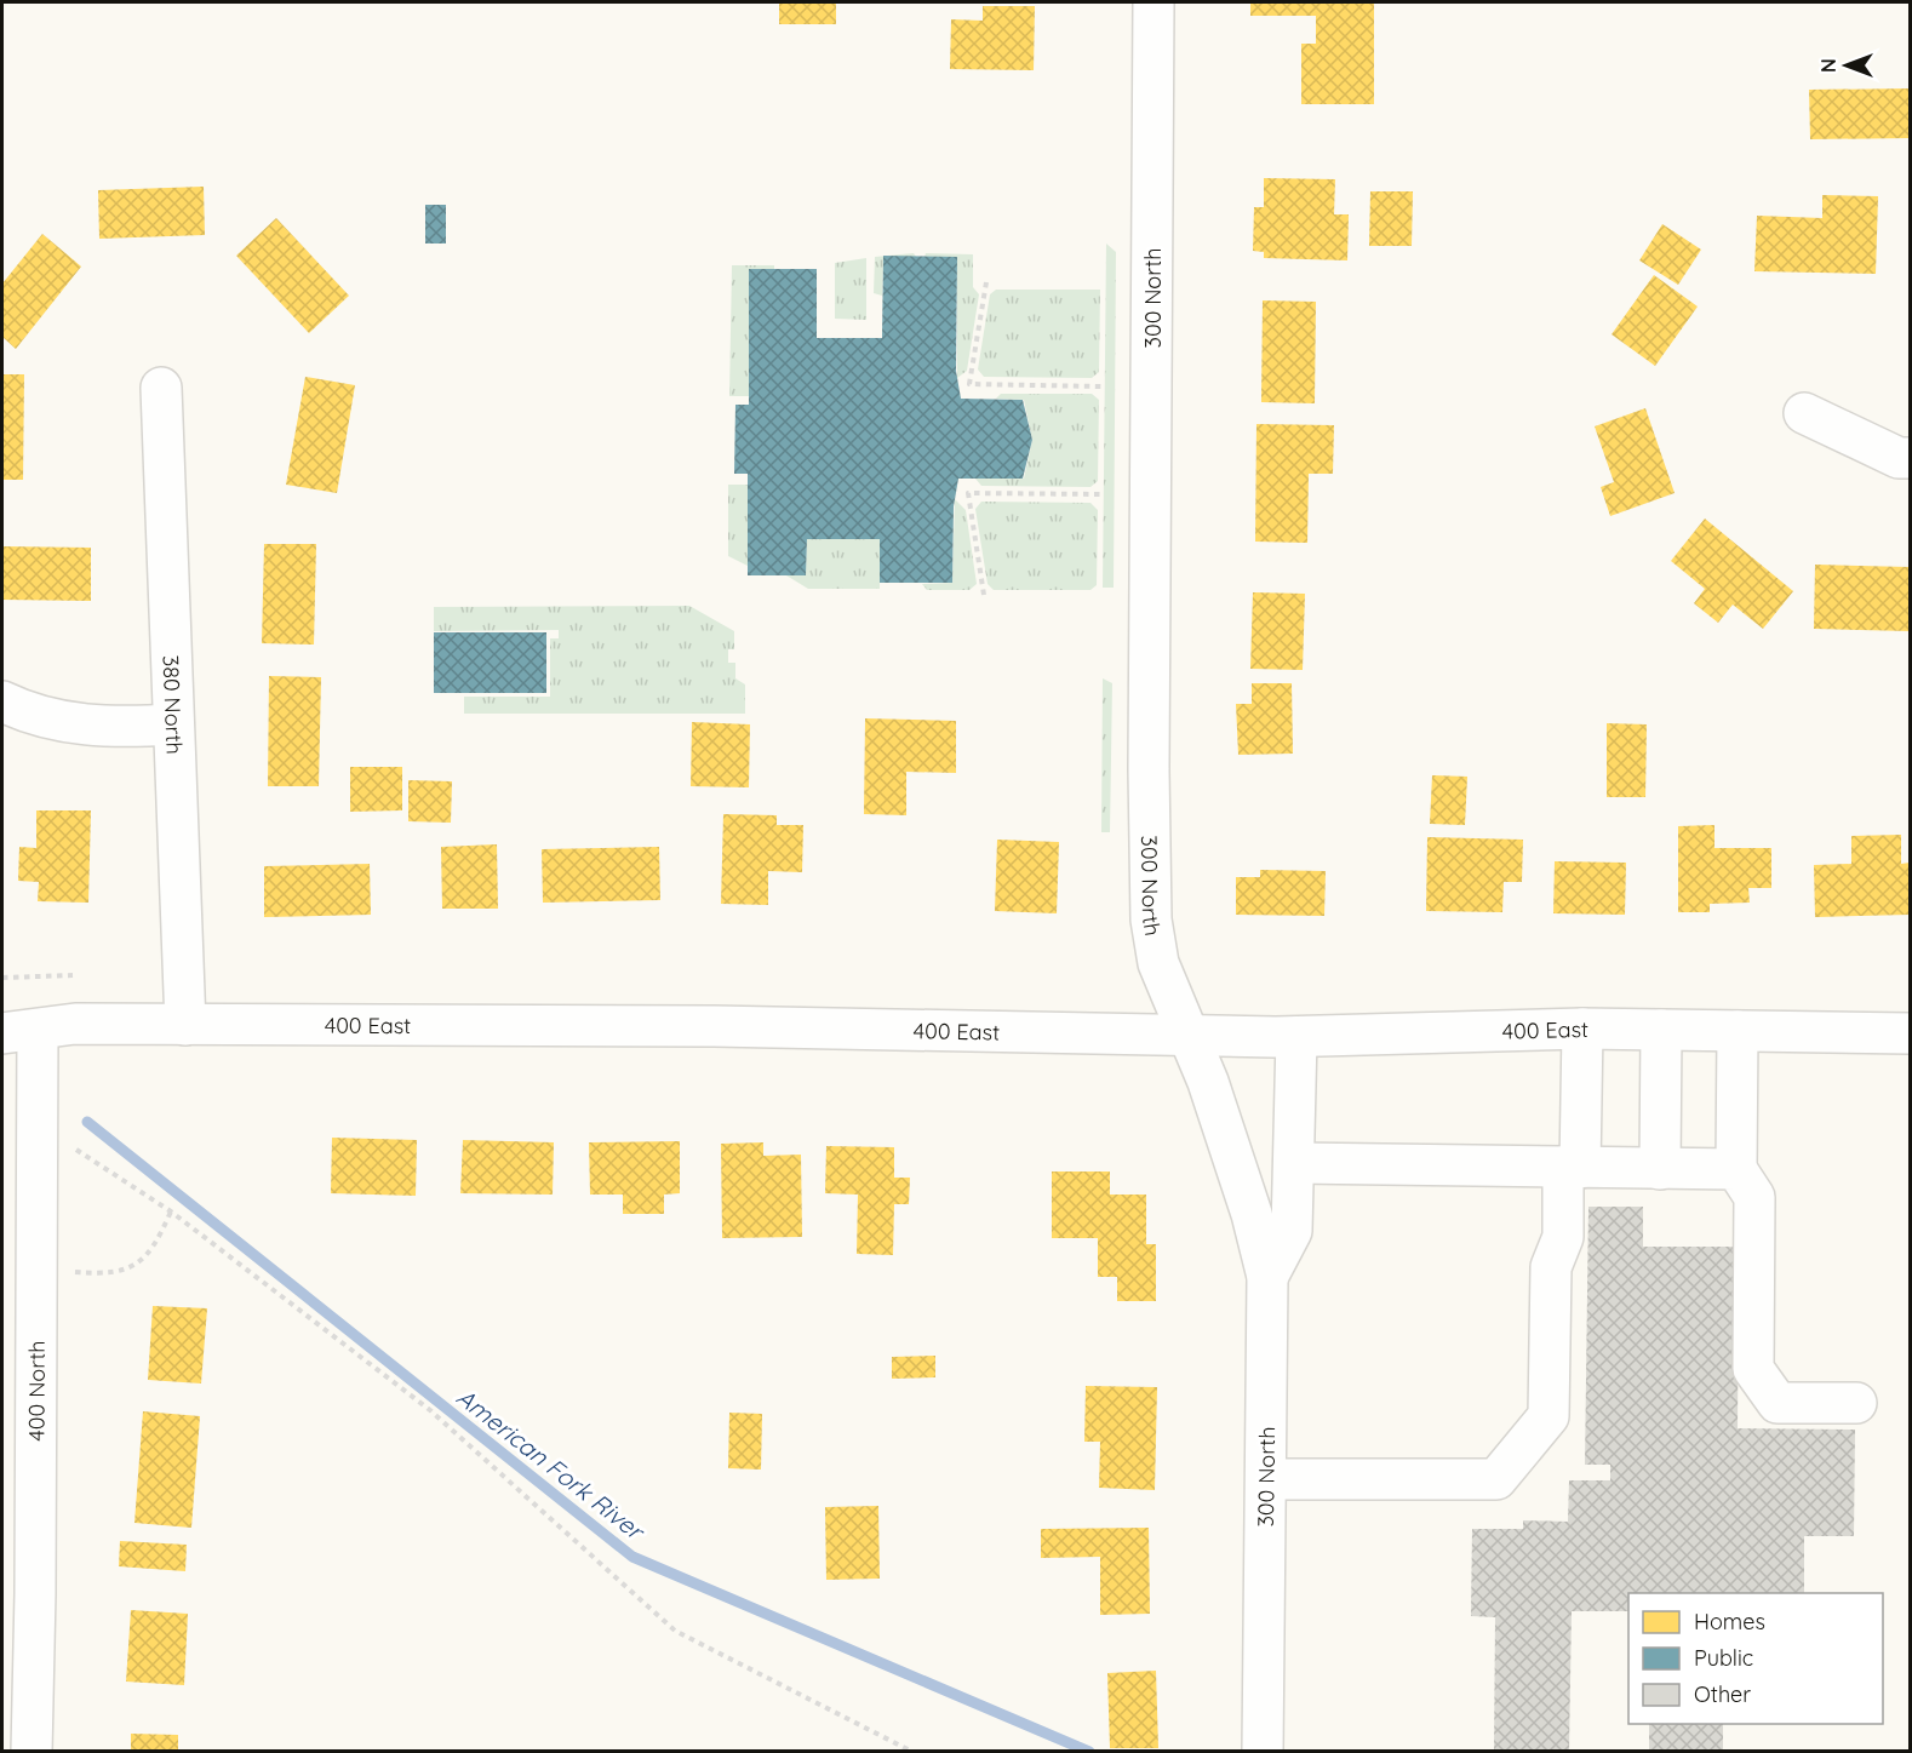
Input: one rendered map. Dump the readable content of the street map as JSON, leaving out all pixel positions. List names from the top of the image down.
{
  "streets": {
    "street": [
      "300 North",
      "380 North",
      "400 East",
      "400 North"
    ]
  },
  "crossings": [
    ["300 North", "400 East"],
    ["380 North", "400 East"],
    ["400 East", "400 North"]
  ],
  "water": ["American Fork River"],
  "legend": ["Homes", "Public", "Other"],
  "north": "left"
}
